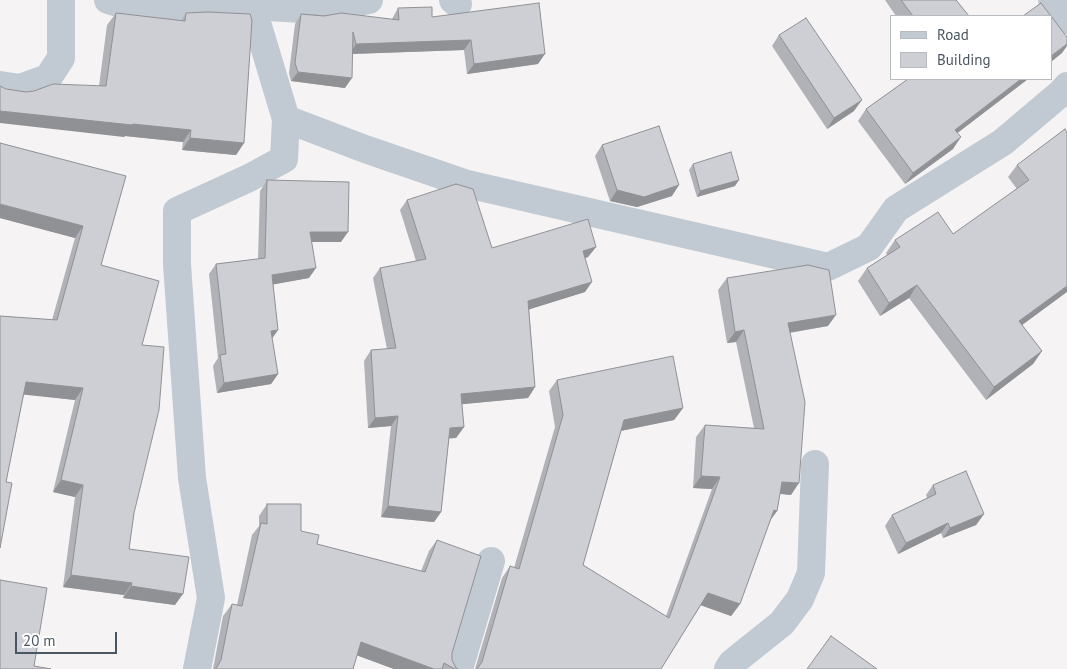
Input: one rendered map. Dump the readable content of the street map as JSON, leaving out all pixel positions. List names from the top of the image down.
{
  "legend": ["Road", "Building"],
  "scale_bar": "20 m"
}
